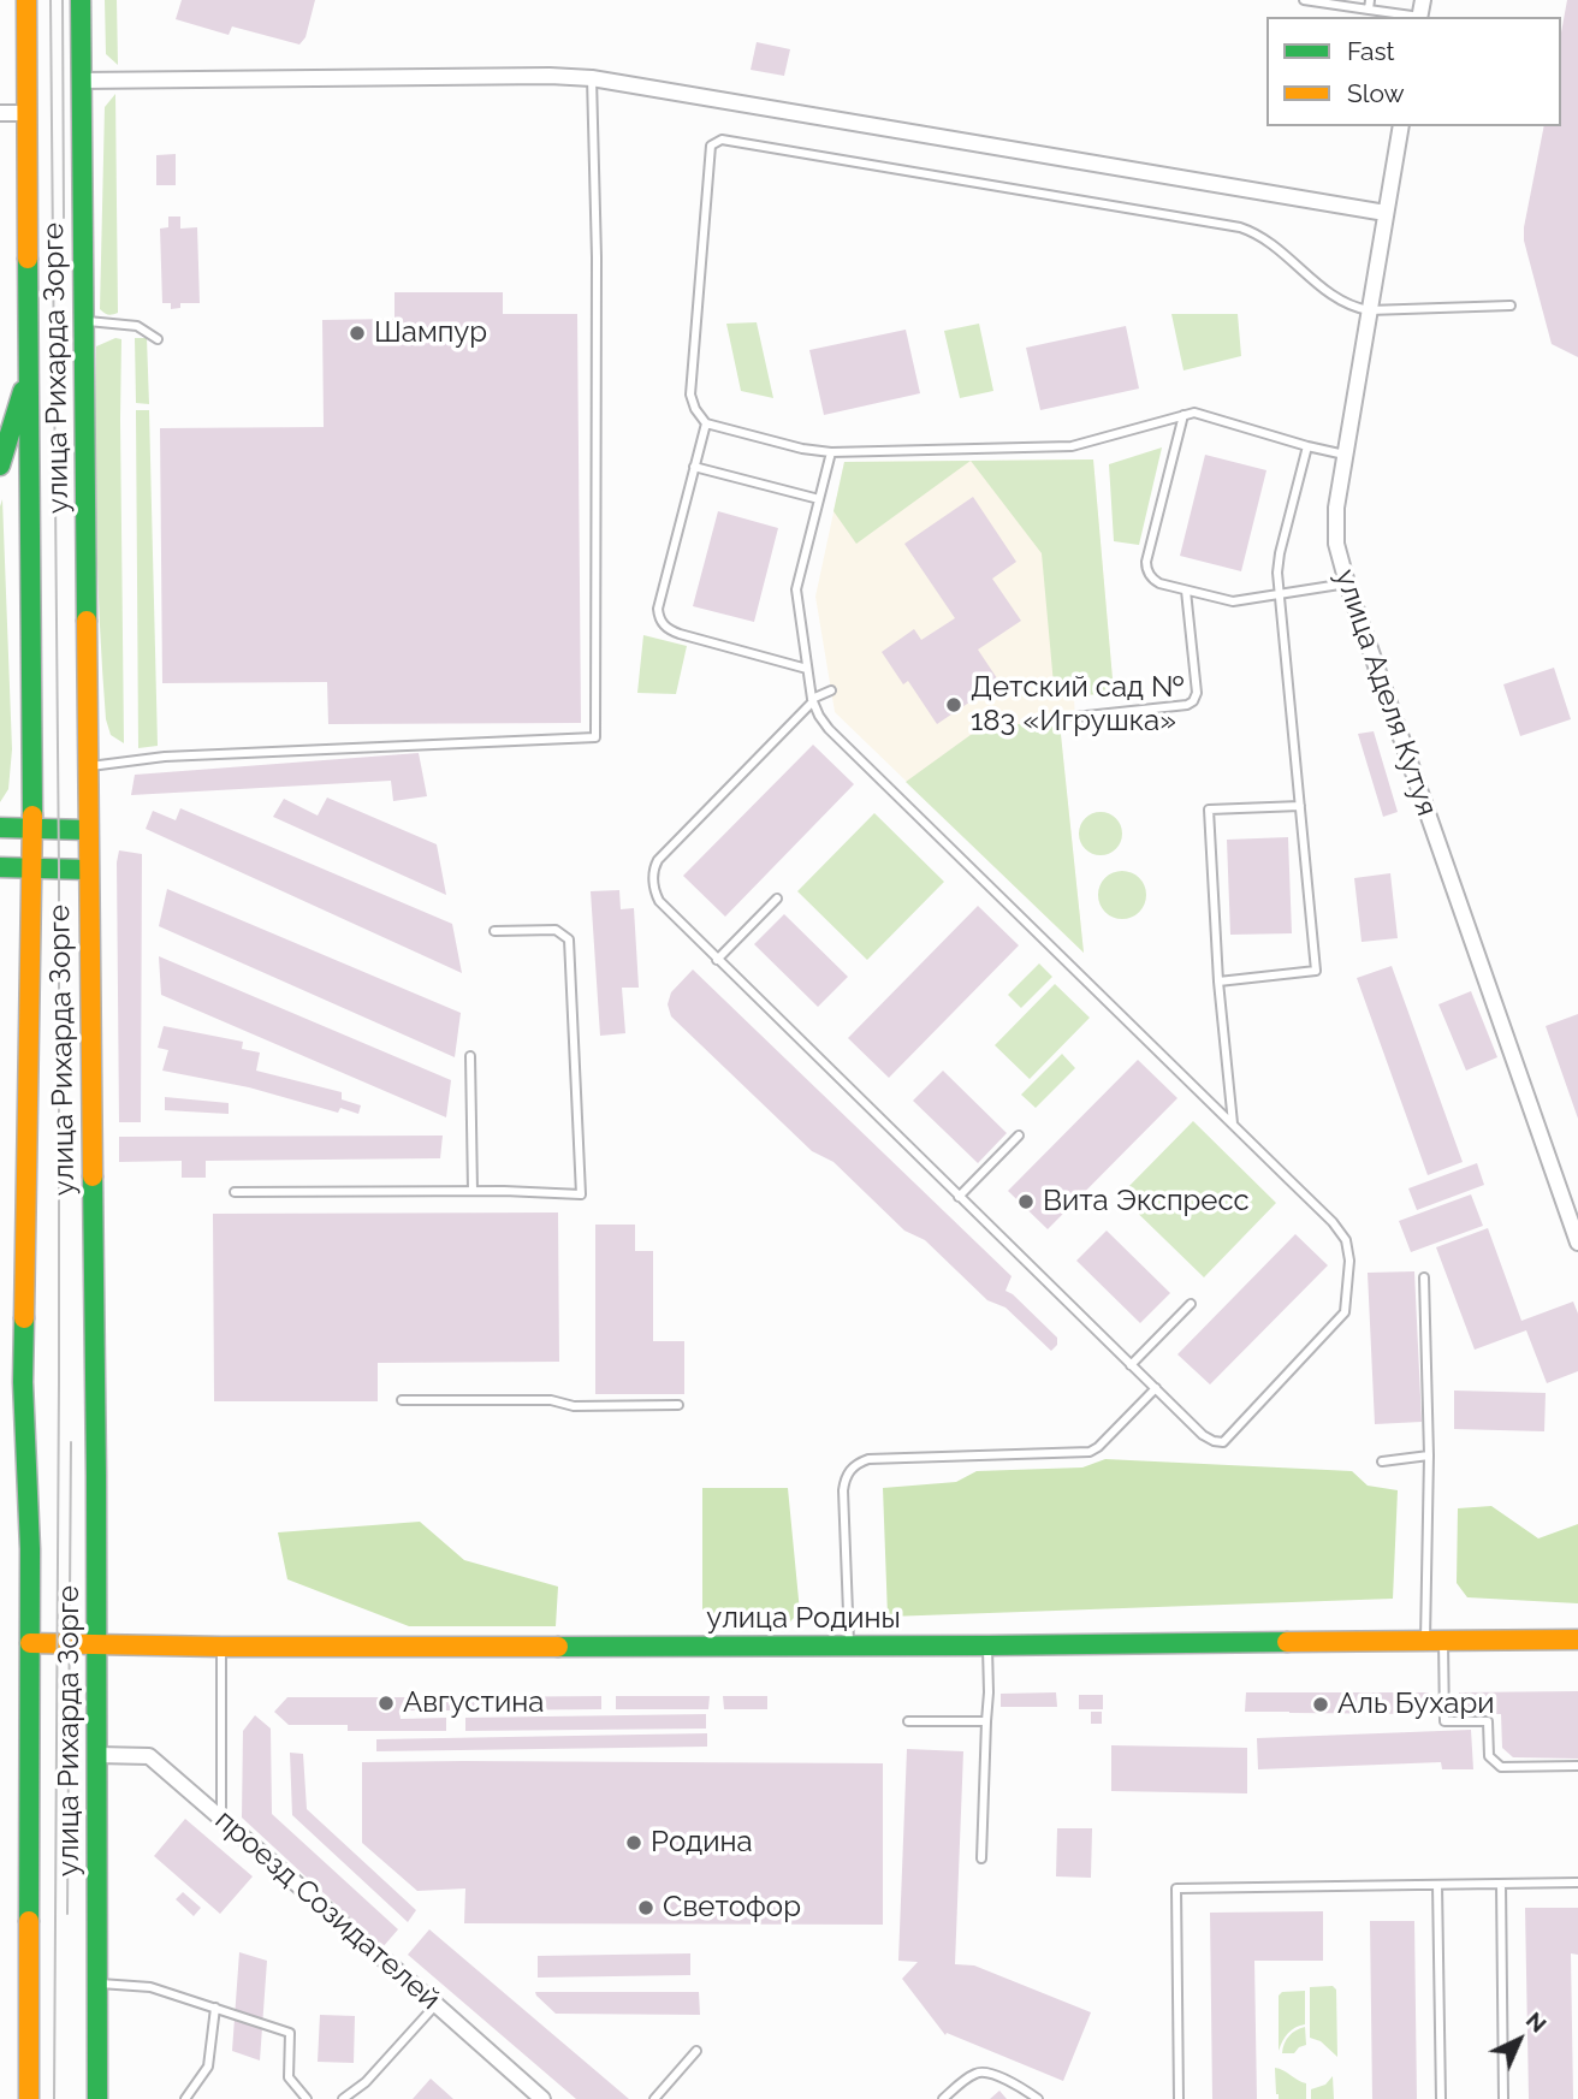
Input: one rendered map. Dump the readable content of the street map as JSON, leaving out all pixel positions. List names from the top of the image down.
{
  "streets": {
    "main road": ["улица Рихарда Зорге", "улица Родины"],
    "street": ["улица Аделя Кутуя", "проезд Созидателей"]
  },
  "crossings": [
    ["улица Рихарда Зорге", "улица Родины"],
    ["улица Рихарда Зорге", "проезд Созидателей"]
  ],
  "places": [
    "Шампур",
    "Детский сад № 183 «Игрушка»",
    "Вита Экспресс",
    "Августина",
    "Аль Бухари",
    "Родина",
    "Светофор"
  ],
  "legend": ["Fast", "Slow"],
  "north": "top right"
}
